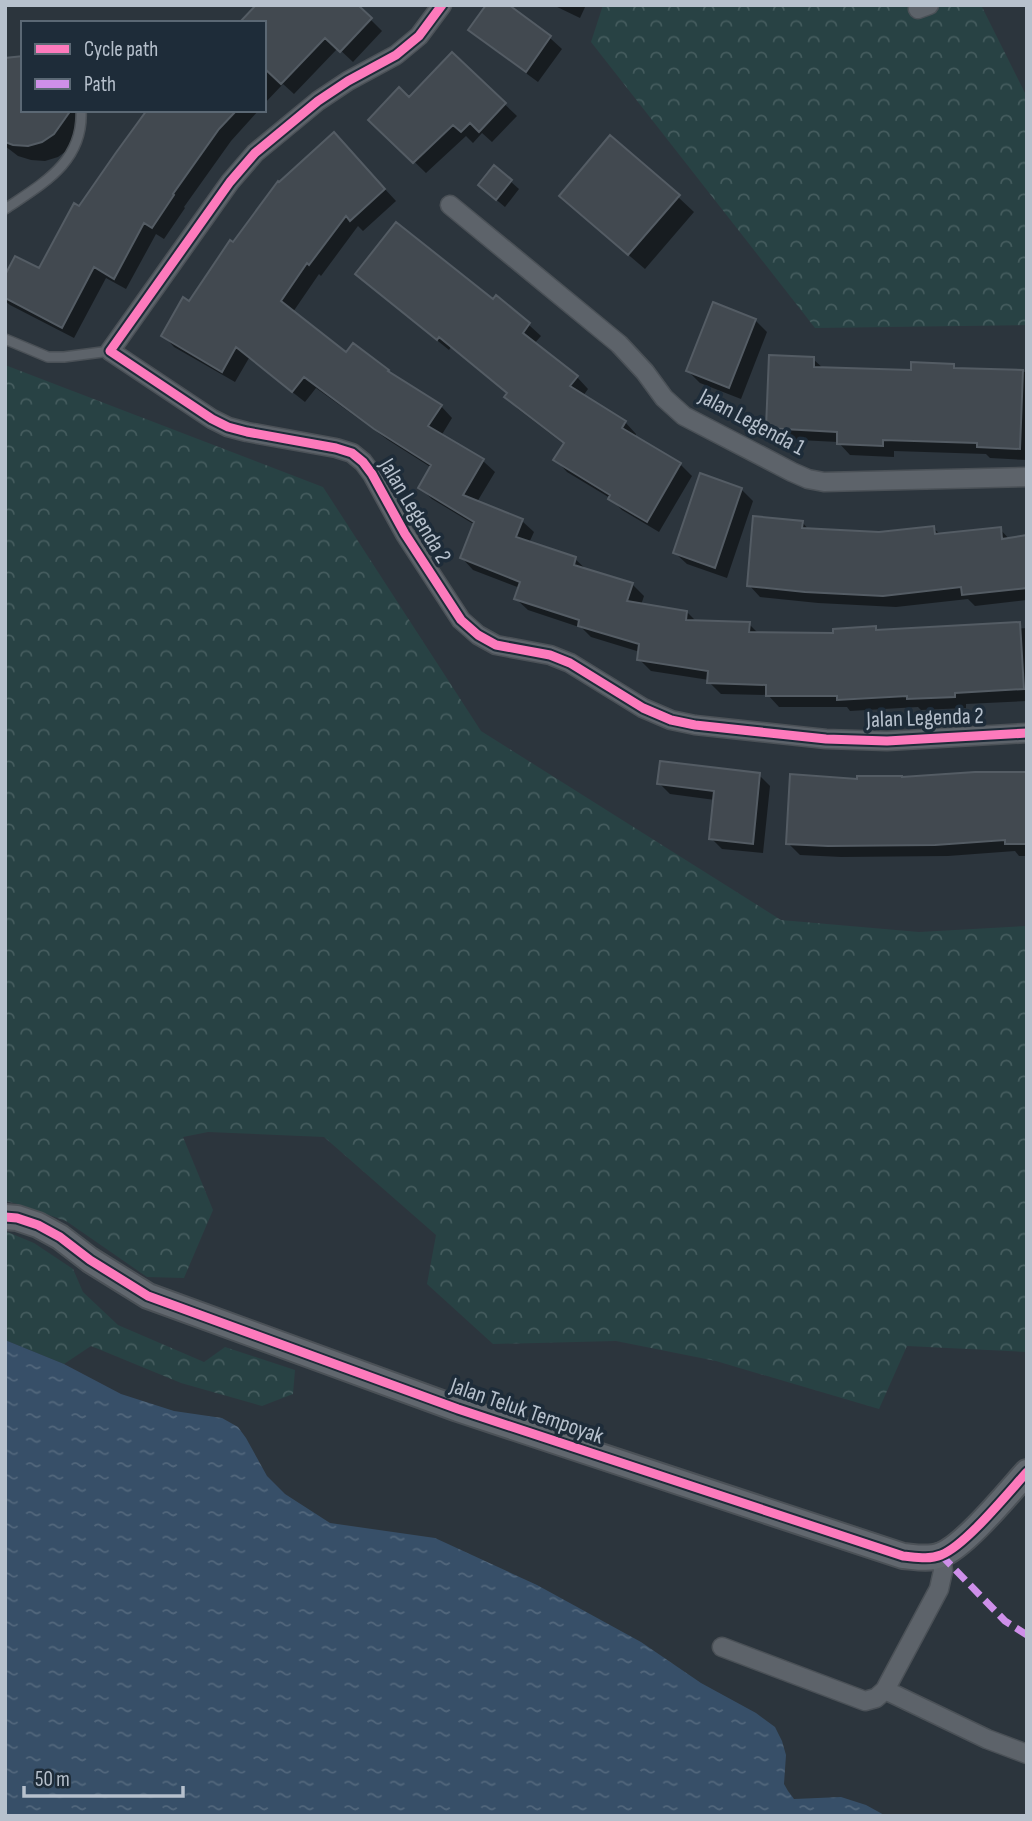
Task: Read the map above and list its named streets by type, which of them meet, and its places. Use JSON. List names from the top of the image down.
{
  "streets": {
    "street": ["Jalan Legenda 1", "Jalan Legenda 2", "Jalan Teluk Tempoyak"]
  },
  "legend": ["Cycle path", "Path"],
  "scale_bar": "50 m"
}
